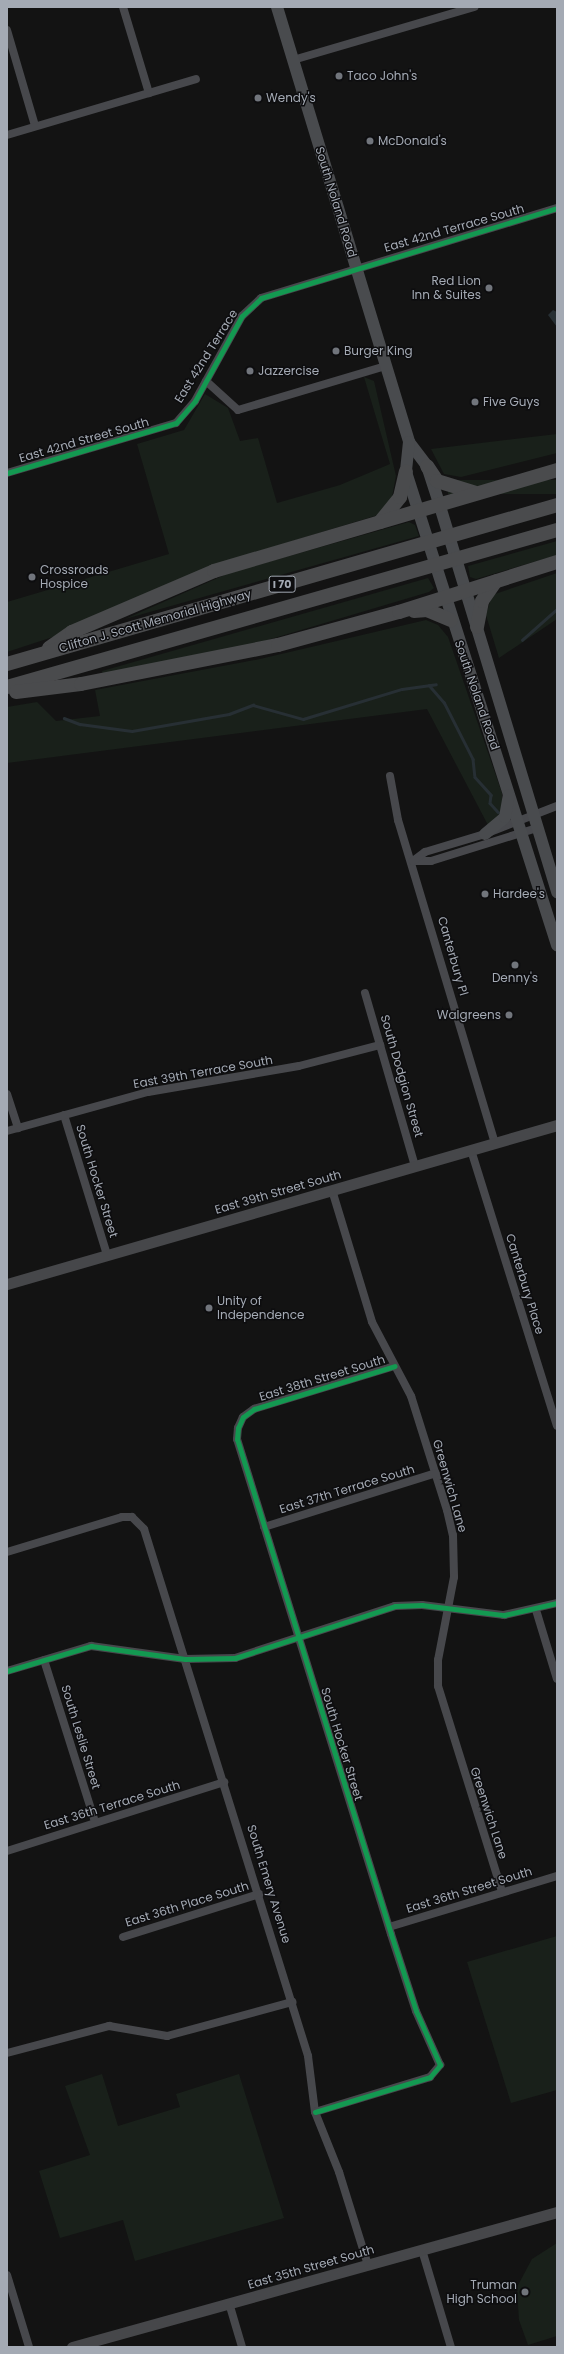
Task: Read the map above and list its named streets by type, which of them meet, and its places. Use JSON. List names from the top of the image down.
{
  "streets": {
    "highway": ["I 70", "Clifton J. Scott Memorial Highway"],
    "main road": ["South Noland Road", "East 39th Street South", "East 35th Street South"],
    "street": [
      "East 42nd Terrace South",
      "East 42nd Terrace",
      "East 42nd Street South",
      "Canterbury Pl",
      "East 39th Terrace South",
      "South Dodgion Street",
      "South Hocker Street",
      "Canterbury Place",
      "East 38th Street South",
      "Greenwich Lane",
      "East 37th Terrace South",
      "South Leslie Street",
      "East 36th Terrace South",
      "South Emery Avenue",
      "East 36th Street South",
      "East 36th Place South"
    ]
  },
  "crossings": [
    ["South Noland Road", "East 42nd Terrace South"],
    ["South Noland Road", "East 42nd Terrace"],
    ["East 42nd Terrace South", "East 42nd Terrace"],
    ["East 42nd Terrace", "East 42nd Street South"],
    ["Canterbury Pl", "East 39th Street South"],
    ["East 39th Terrace South", "South Dodgion Street"],
    ["East 39th Terrace South", "South Hocker Street"],
    ["South Dodgion Street", "East 39th Street South"],
    ["South Hocker Street", "East 39th Street South"],
    ["South Hocker Street", "East 38th Street South"],
    ["South Hocker Street", "East 37th Terrace South"],
    ["South Hocker Street", "South Emery Avenue"],
    ["South Hocker Street", "East 36th Street South"],
    ["East 39th Street South", "Canterbury Place"],
    ["East 39th Street South", "Greenwich Lane"],
    ["East 38th Street South", "Greenwich Lane"],
    ["Greenwich Lane", "East 37th Terrace South"],
    ["Greenwich Lane", "East 36th Street South"],
    ["South Leslie Street", "East 36th Terrace South"],
    ["East 36th Terrace South", "South Emery Avenue"],
    ["South Emery Avenue", "East 36th Place South"],
    ["South Emery Avenue", "East 35th Street South"]
  ],
  "places": [
    "Taco John's",
    "Wendy's",
    "McDonald's",
    "Red Lion Inn & Suites",
    "Burger King",
    "Jazzercise",
    "Five Guys",
    "Crossroads Hospice",
    "Hardee's",
    "Denny's",
    "Walgreens",
    "Unity of Independence",
    "Truman High School"
  ]
}
